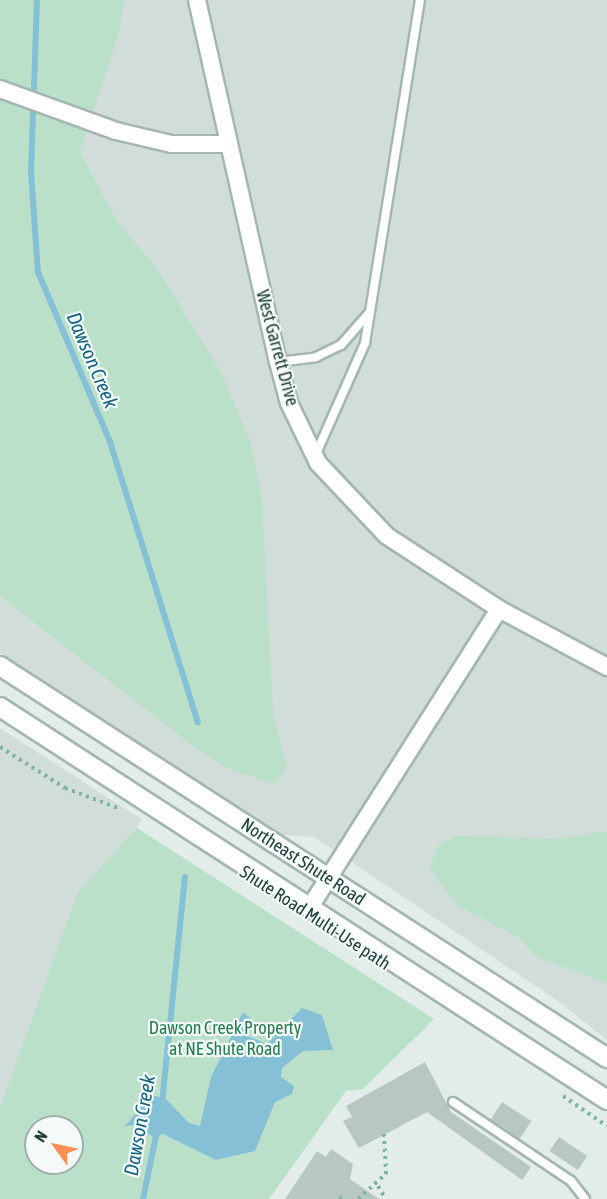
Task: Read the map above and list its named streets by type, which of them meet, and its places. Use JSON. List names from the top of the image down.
{
  "streets": {
    "main road": ["Northeast Shute Road"],
    "street": ["West Garrett Drive"]
  },
  "water": ["Dawson Creek"],
  "parks": ["Dawson Creek Property at NE Shute Road"],
  "north": "top left"
}
